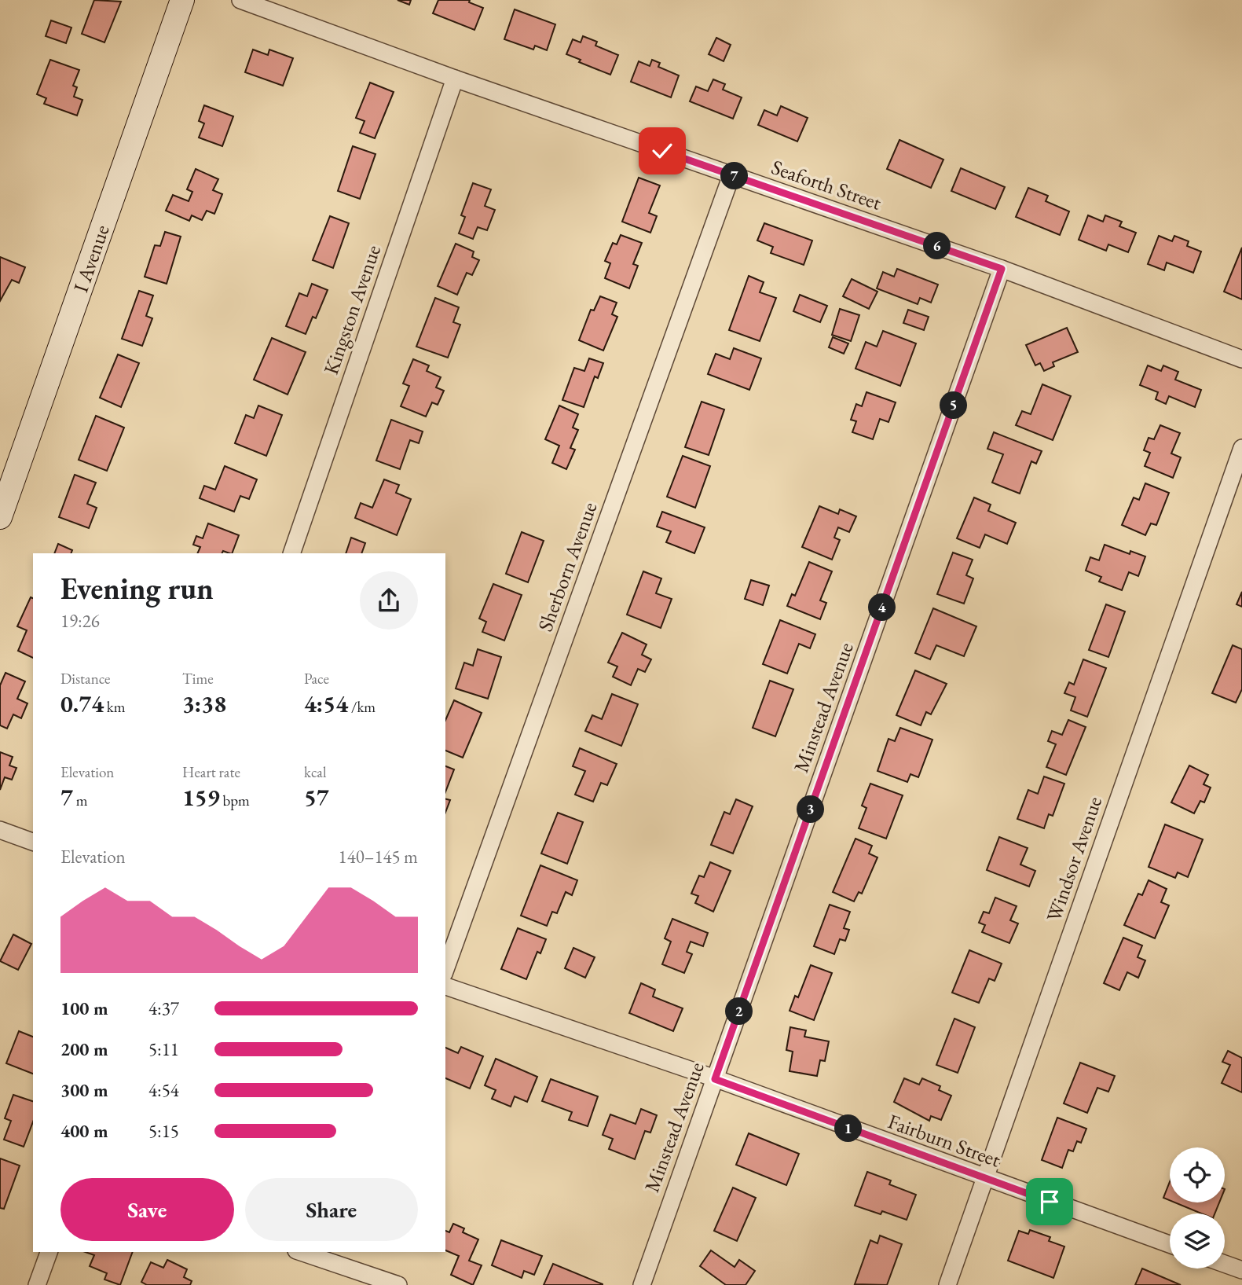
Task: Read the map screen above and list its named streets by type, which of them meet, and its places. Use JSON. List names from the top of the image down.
{
  "streets": {
    "main road": ["I Avenue"],
    "street": [
      "Seaforth Street",
      "Kingston Avenue",
      "Sherborn Avenue",
      "Minstead Avenue",
      "Windsor Avenue",
      "Fairburn Street"
    ]
  },
  "crossings": [
    ["Seaforth Street", "Kingston Avenue"],
    ["Seaforth Street", "Sherborn Avenue"],
    ["Seaforth Street", "Minstead Avenue"],
    ["Minstead Avenue", "Fairburn Street"],
    ["Windsor Avenue", "Fairburn Street"]
  ],
  "page": {
    "pins": [
      "7",
      "6",
      "5",
      "4",
      "3",
      "2",
      "1"
    ],
    "heading": ["Evening run", "19:26"],
    "stats": [
      ["Distance", "0.74 km"],
      ["Time", "3:38"],
      ["Pace", "4:54 /km"],
      ["Elevation", "7 m"],
      ["Heart rate", "159 bpm"],
      ["kcal", "57"]
    ],
    "chart": ["Elevation", "140–145 m"],
    "list": [
      {
        "name": "100 m",
        "note": "4:37"
      },
      {
        "name": "200 m",
        "note": "5:11"
      },
      {
        "name": "300 m",
        "note": "4:54"
      },
      {
        "name": "400 m",
        "note": "5:15"
      }
    ],
    "buttons": ["Save", "Share"]
  }
}
